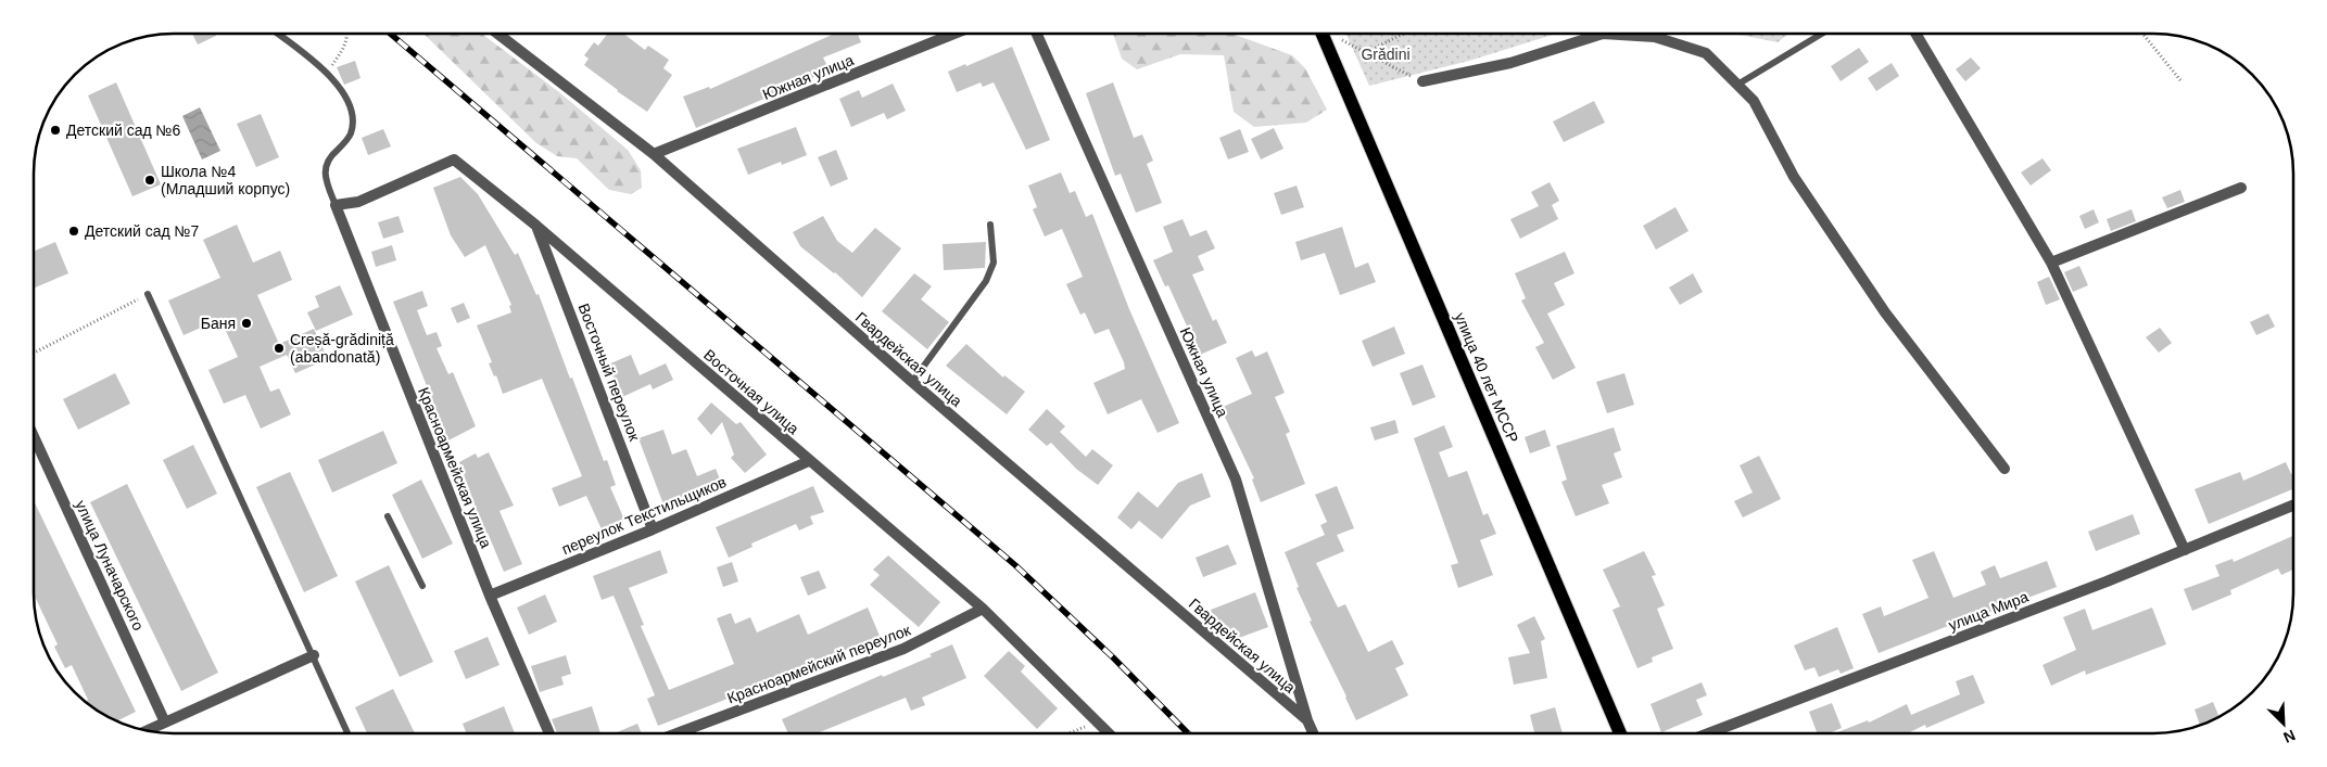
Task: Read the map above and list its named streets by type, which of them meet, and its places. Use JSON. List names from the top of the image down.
{
  "streets": {
    "main road": ["улица 40 лет МССР"],
    "street": [
      "Южная улица",
      "Гвардейская улица",
      "Восточный переулок",
      "Восточная улица",
      "Красноармейская улица",
      "переулок Текстильщиков",
      "улица Луначарского",
      "улица Мира",
      "Красноармейский переулок"
    ]
  },
  "crossings": [
    ["Южная улица", "Гвардейская улица"],
    ["Восточный переулок", "Восточная улица"],
    ["Восточный переулок", "переулок Текстильщиков"],
    ["Восточная улица", "Красноармейская улица"],
    ["Восточная улица", "переулок Текстильщиков"],
    ["Восточная улица", "Красноармейский переулок"],
    ["Красноармейская улица", "переулок Текстильщиков"]
  ],
  "parks": ["Grădini"],
  "places": [
    "Детский сад №6",
    "Школа №4 (Младший корпус)",
    "Детский сад №7",
    "Баня",
    "Creșă-grădiniță (abandonată)"
  ],
  "north": "bottom right"
}
